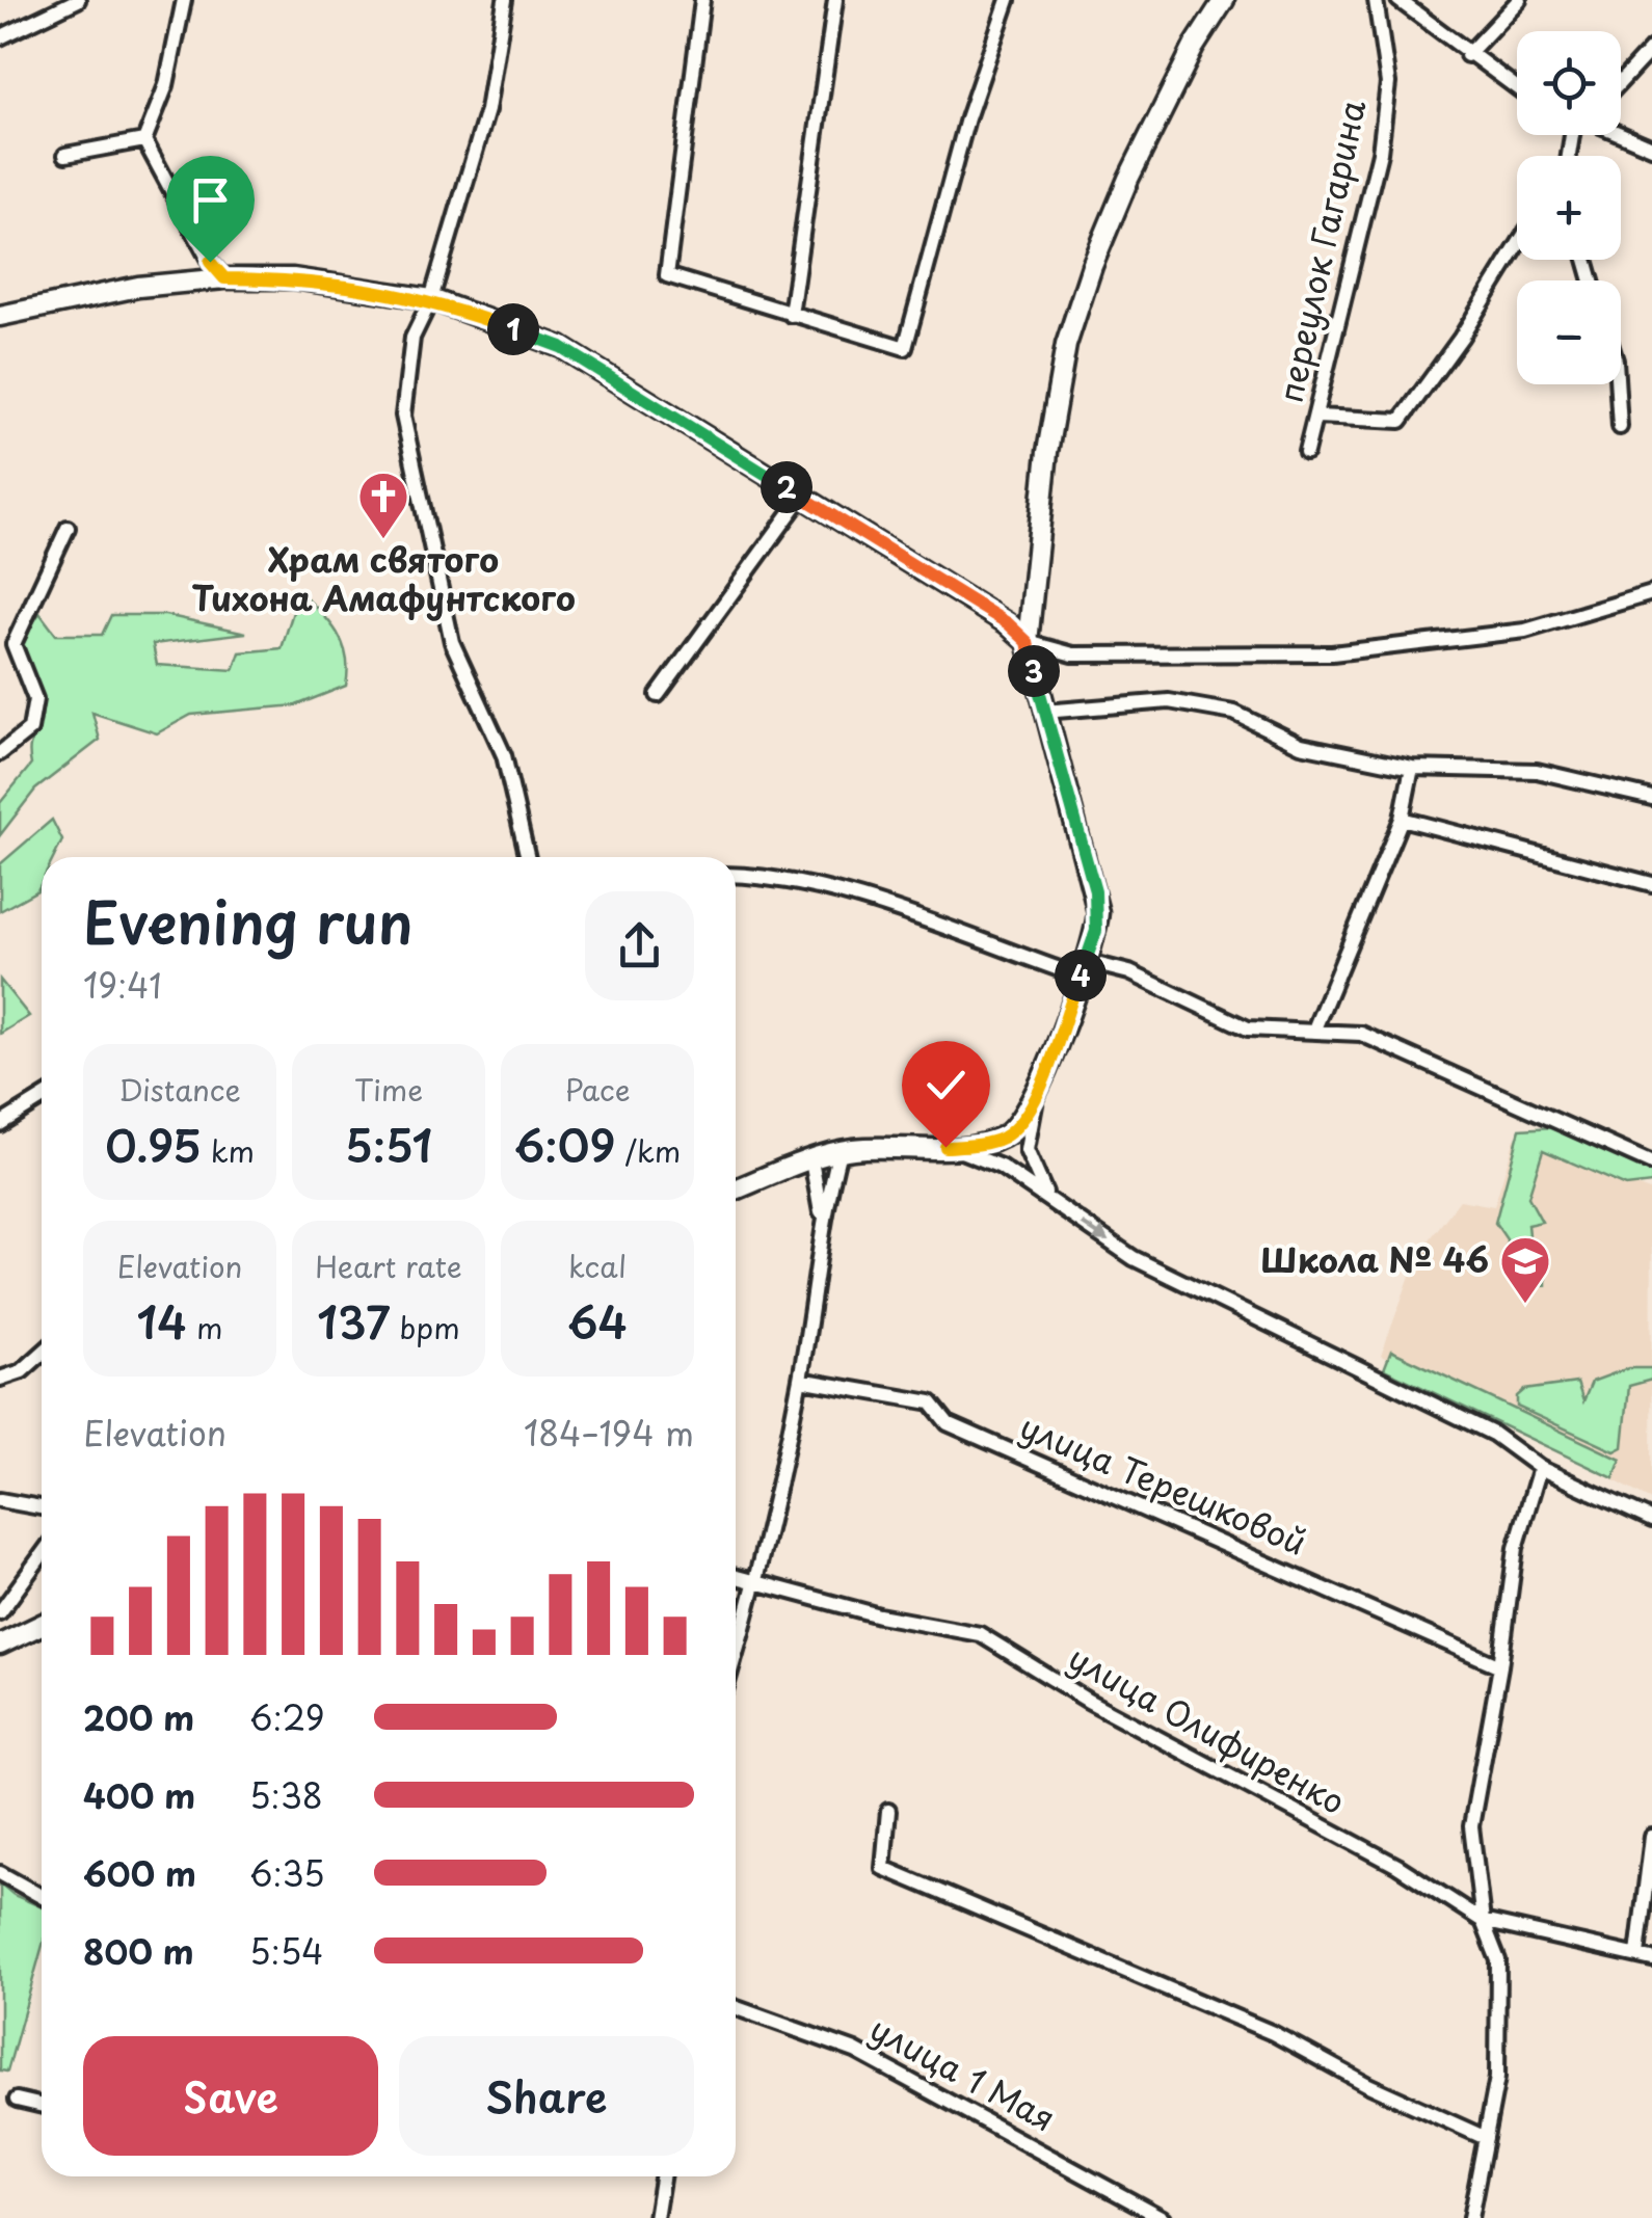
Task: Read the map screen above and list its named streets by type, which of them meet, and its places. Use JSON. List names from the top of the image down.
{
  "streets": {
    "street": [
      "переулок Гагарина",
      "улица Терешковой",
      "улица Олифиренко",
      "улица 1 Мая"
    ]
  },
  "places": {
    "church": ["Храм святого Тихона Амафунтского"],
    "school or university": ["Школа № 46"]
  },
  "page": {
    "map_buttons": ["+", "−"],
    "pins": [
      "1",
      "2",
      "3",
      "4"
    ],
    "heading": ["Evening run", "19:41"],
    "stats": [
      ["Distance", "0.95 km"],
      ["Time", "5:51"],
      ["Pace", "6:09 /km"],
      ["Elevation", "14 m"],
      ["Heart rate", "137 bpm"],
      ["kcal", "64"]
    ],
    "chart": ["Elevation", "184–194 m"],
    "list": [
      {
        "name": "200 m",
        "note": "6:29"
      },
      {
        "name": "400 m",
        "note": "5:38"
      },
      {
        "name": "600 m",
        "note": "6:35"
      },
      {
        "name": "800 m",
        "note": "5:54"
      }
    ],
    "buttons": ["Save", "Share"]
  }
}
